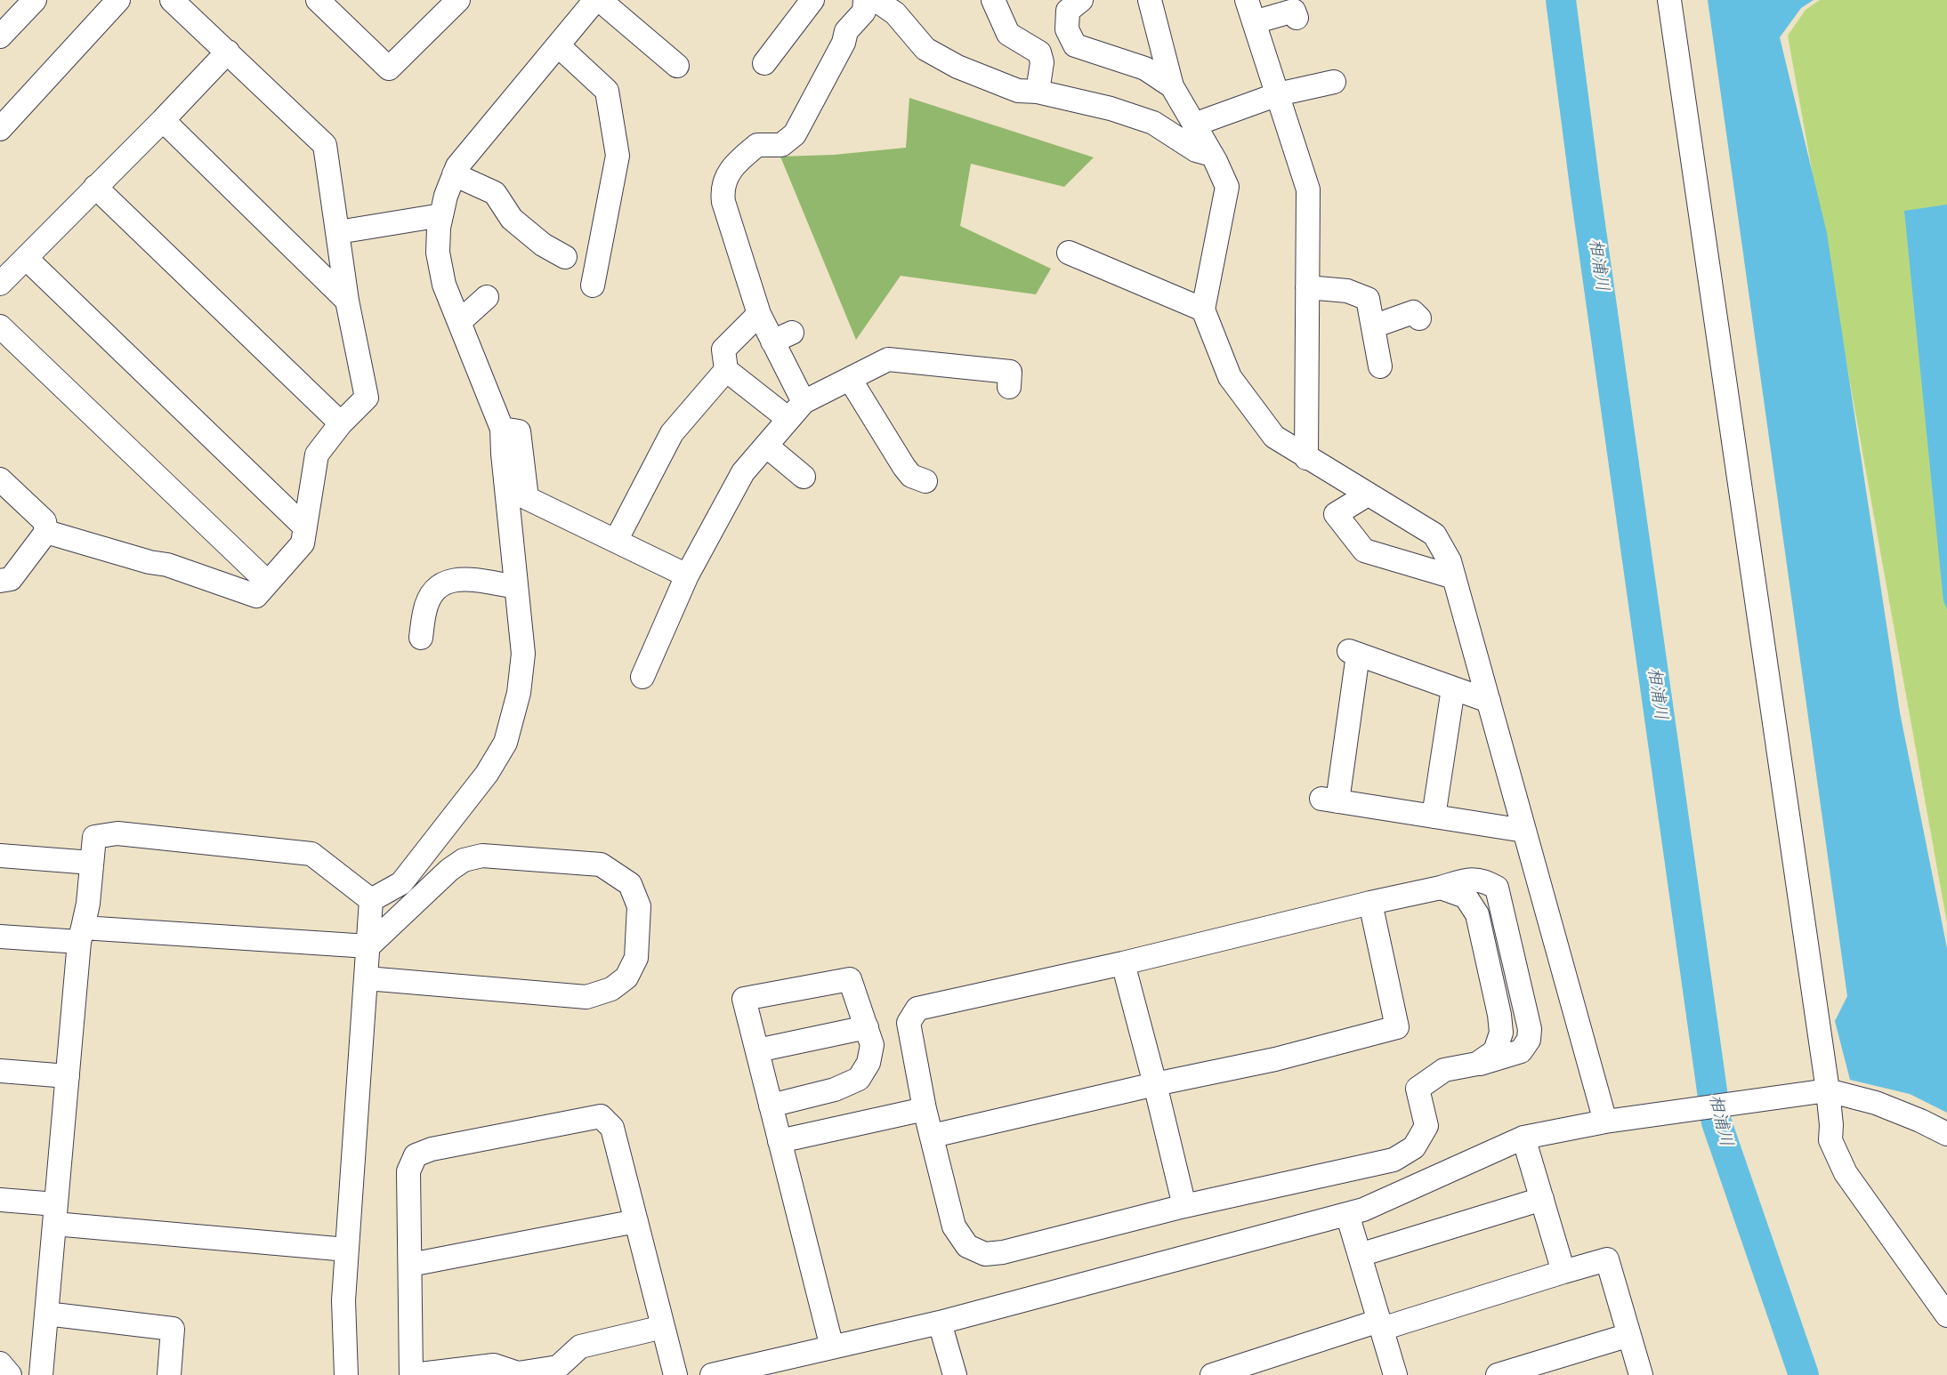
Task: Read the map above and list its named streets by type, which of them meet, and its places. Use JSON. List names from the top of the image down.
{
  "water": ["相浦川"]
}
